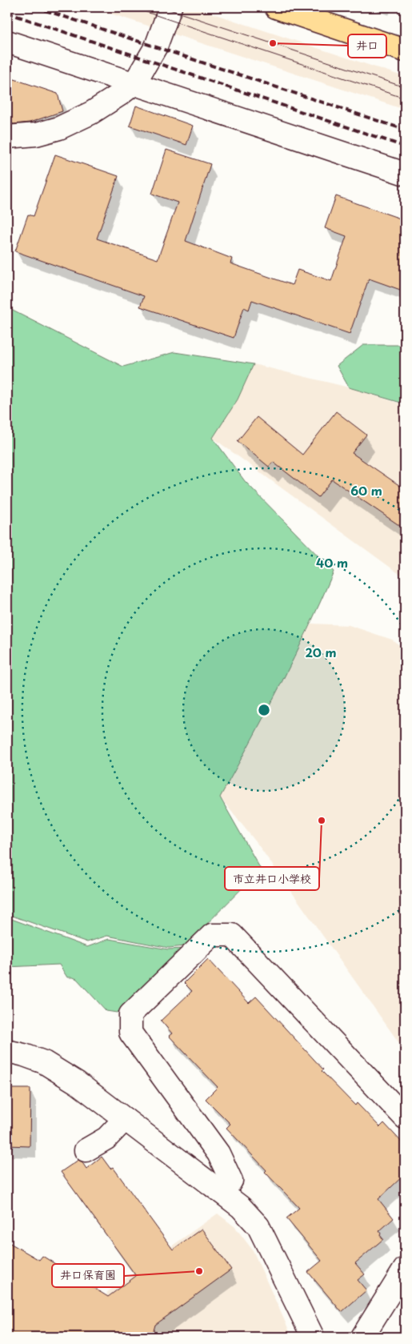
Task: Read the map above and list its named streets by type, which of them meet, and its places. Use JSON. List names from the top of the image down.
{
  "places": ["井口", "市立井口小学校", "井口保育園"],
  "rings": ["60 m", "40 m", "20 m"]
}
